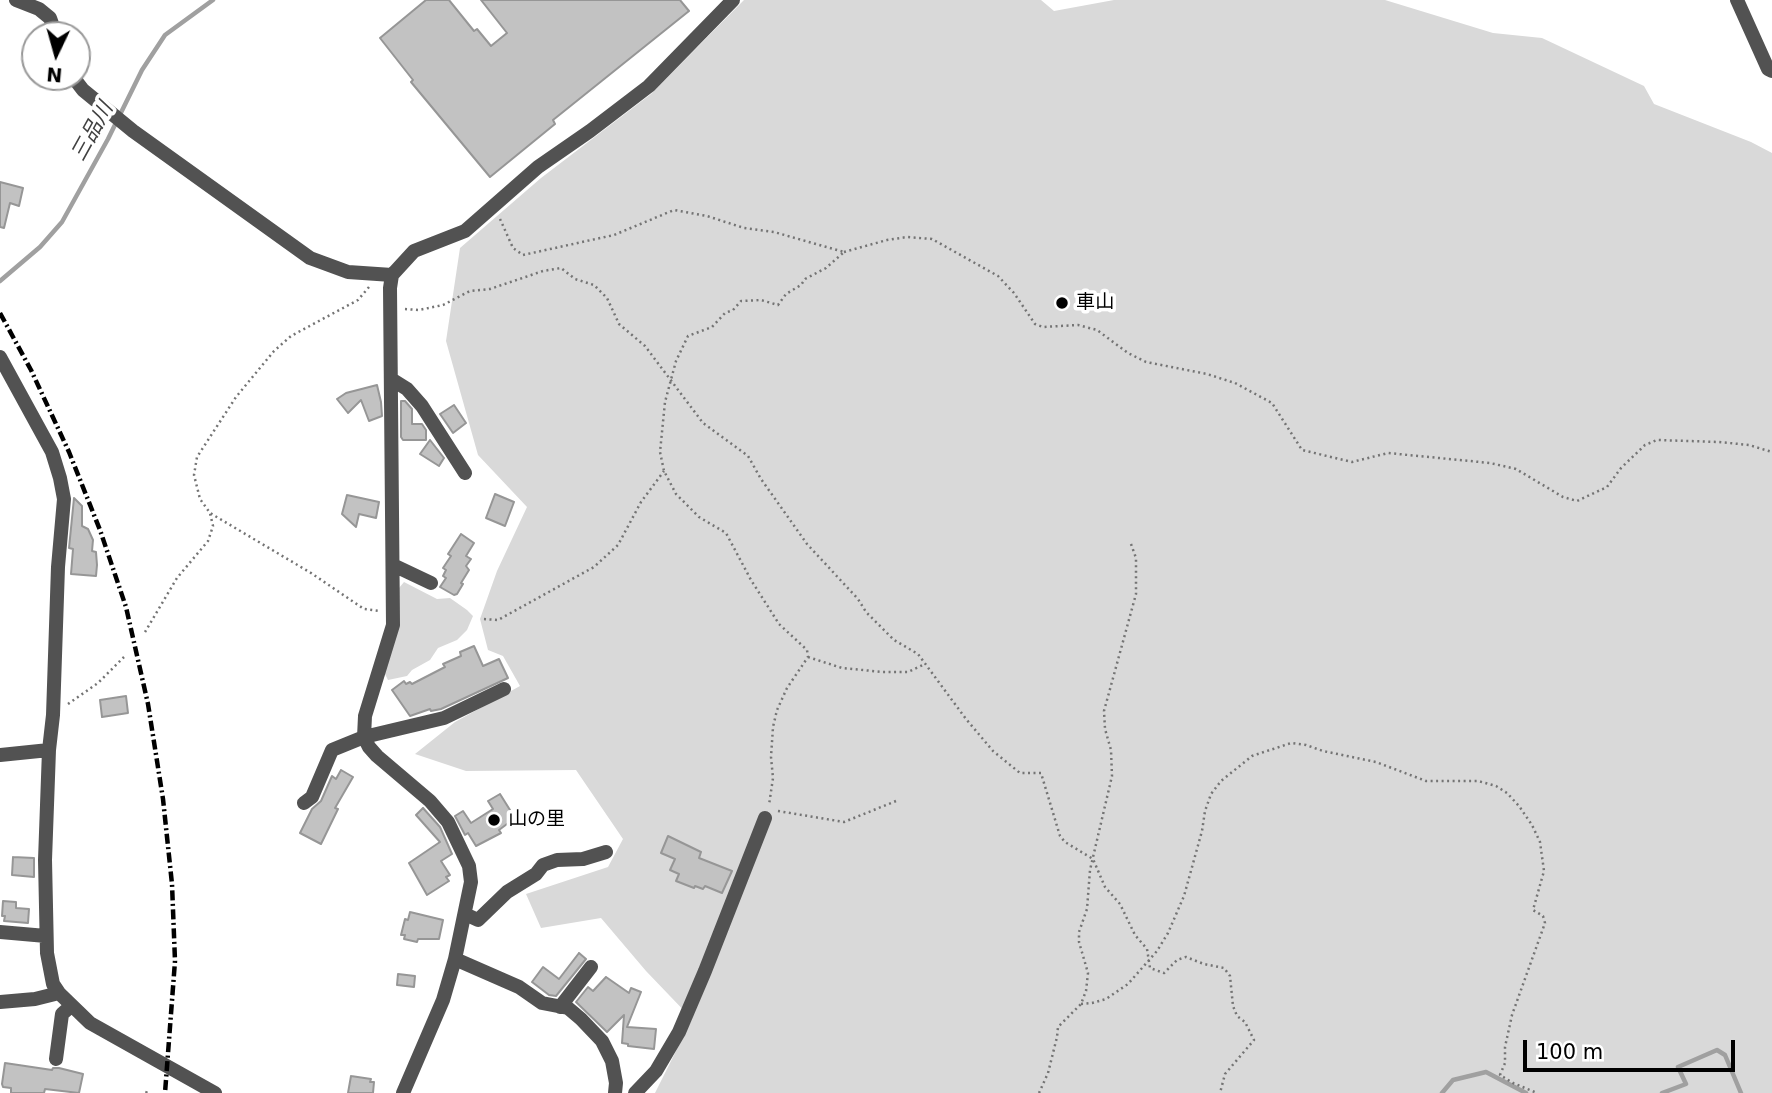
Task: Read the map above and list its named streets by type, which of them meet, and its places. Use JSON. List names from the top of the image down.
{
  "water": ["三品川"],
  "places": ["車山", "山の里"],
  "scale_bar": "100 m",
  "north": "bottom"
}
